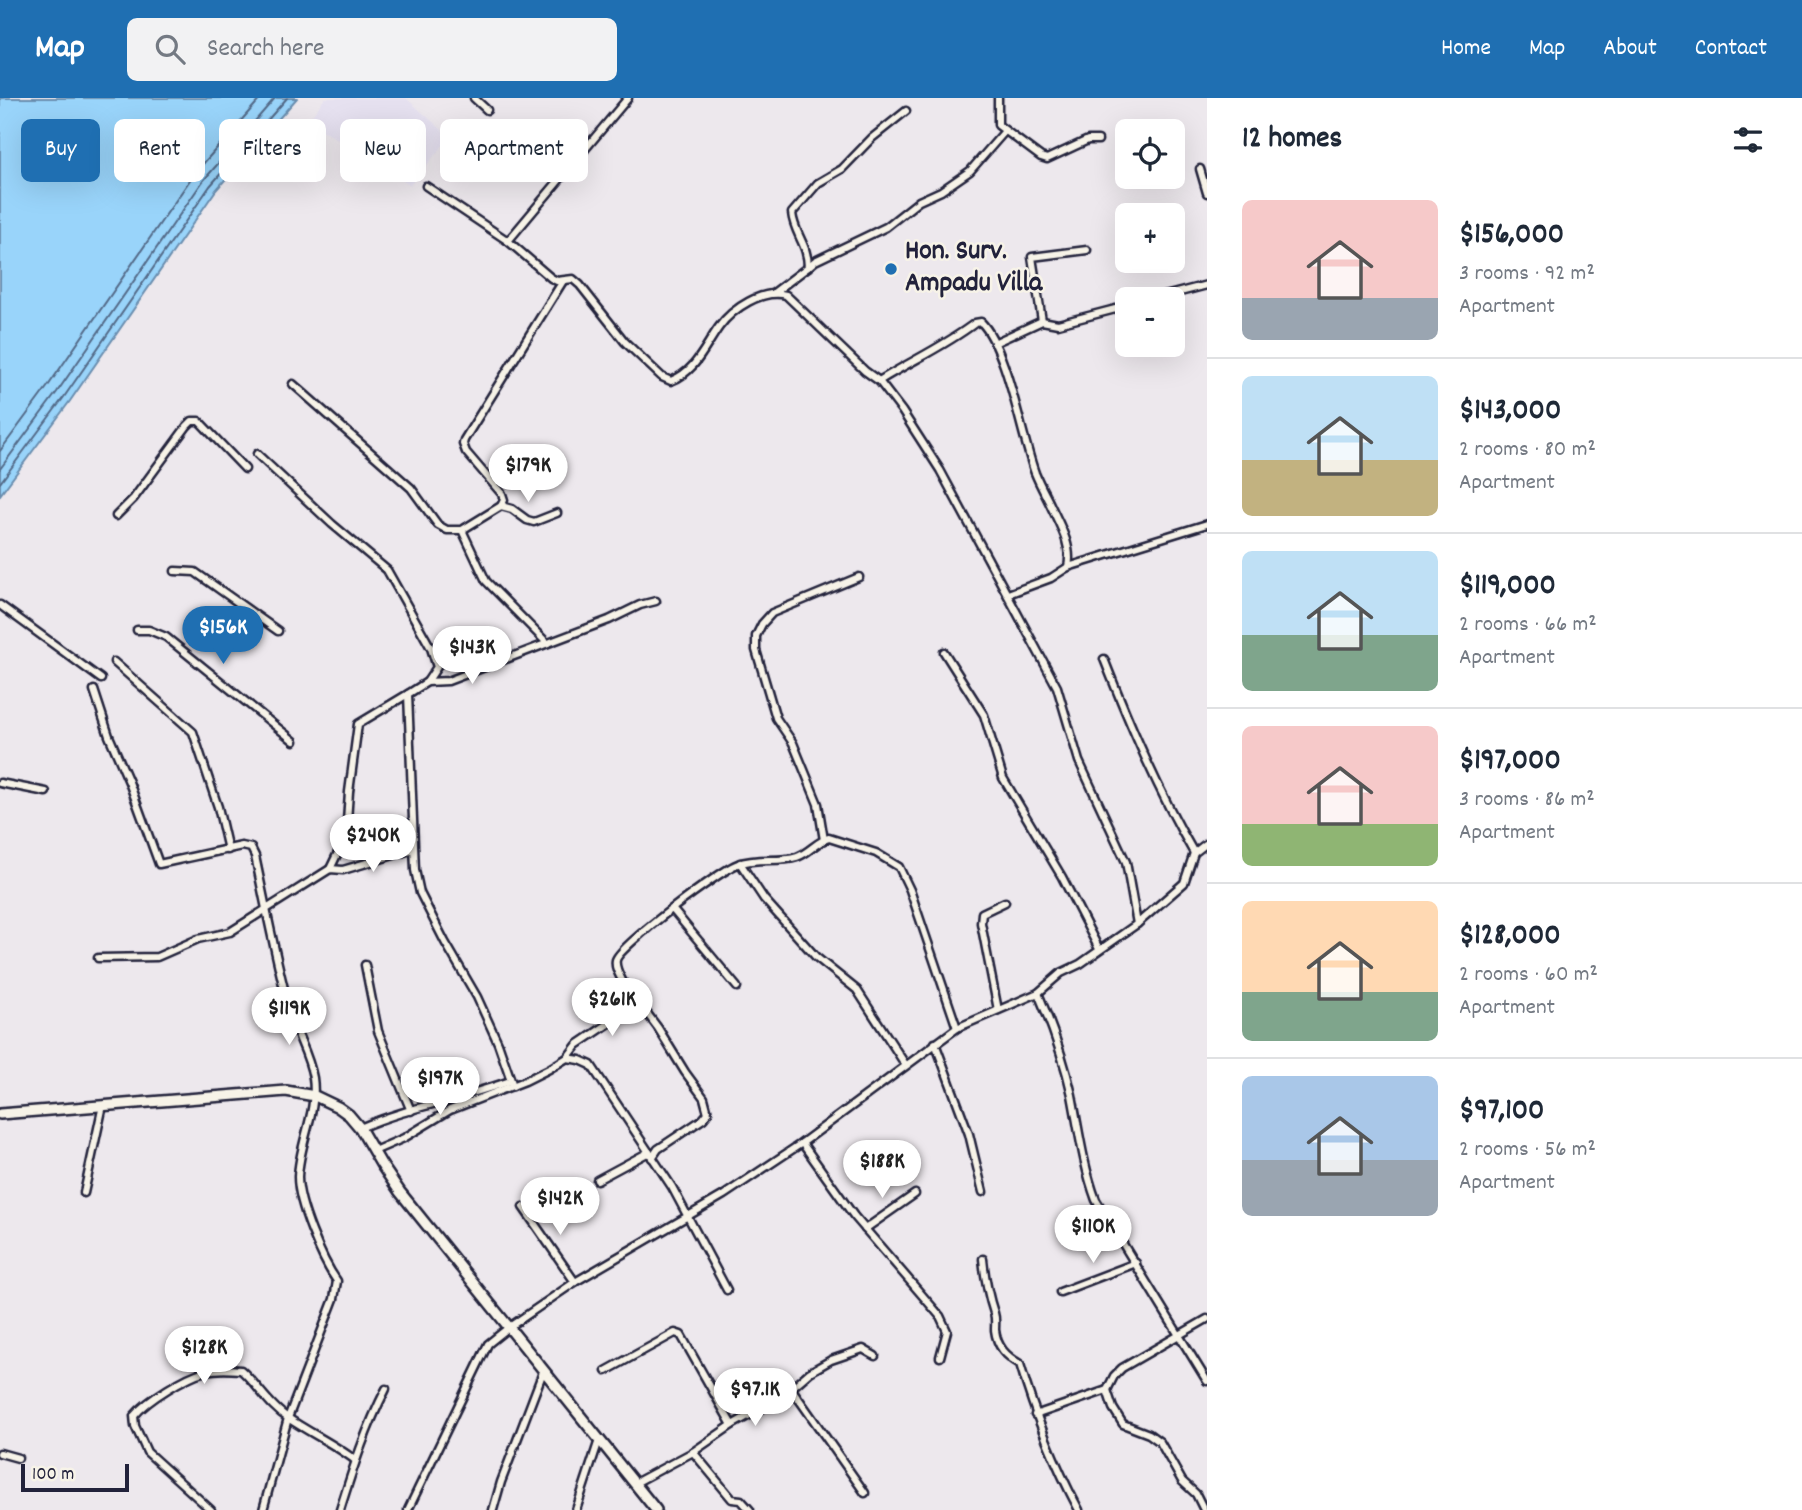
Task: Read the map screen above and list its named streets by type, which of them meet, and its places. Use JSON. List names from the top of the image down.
{
  "places": ["Hon. Surv. Ampadu Villa"],
  "scale_bar": "100 m",
  "page": {
    "header": "Map",
    "search": "Search here",
    "nav": [
      "Home",
      "Map",
      "About",
      "Contact"
    ],
    "heading": "12 homes",
    "map_buttons": ["+", "−"],
    "chip": [
      "Buy",
      "Rent",
      "Filters",
      "New",
      "Apartment"
    ],
    "list": [
      {
        "name": "$156,000",
        "note": "3 rooms · 92 m² · Apartment"
      },
      {
        "name": "$143,000",
        "note": "2 rooms · 80 m² · Apartment"
      },
      {
        "name": "$119,000",
        "note": "2 rooms · 66 m² · Apartment"
      },
      {
        "name": "$197,000",
        "note": "3 rooms · 86 m² · Apartment"
      },
      {
        "name": "$128,000",
        "note": "2 rooms · 60 m² · Apartment"
      },
      {
        "name": "$97,100",
        "note": "2 rooms · 56 m² · Apartment"
      }
    ],
    "price": [
      "$179K",
      "$156K",
      "$143K",
      "$240K",
      "$261K",
      "$119K",
      "$197K",
      "$188K",
      "$142K",
      "$110K",
      "$128K",
      "$97.1K"
    ],
    "scale": "100 m"
  }
}
